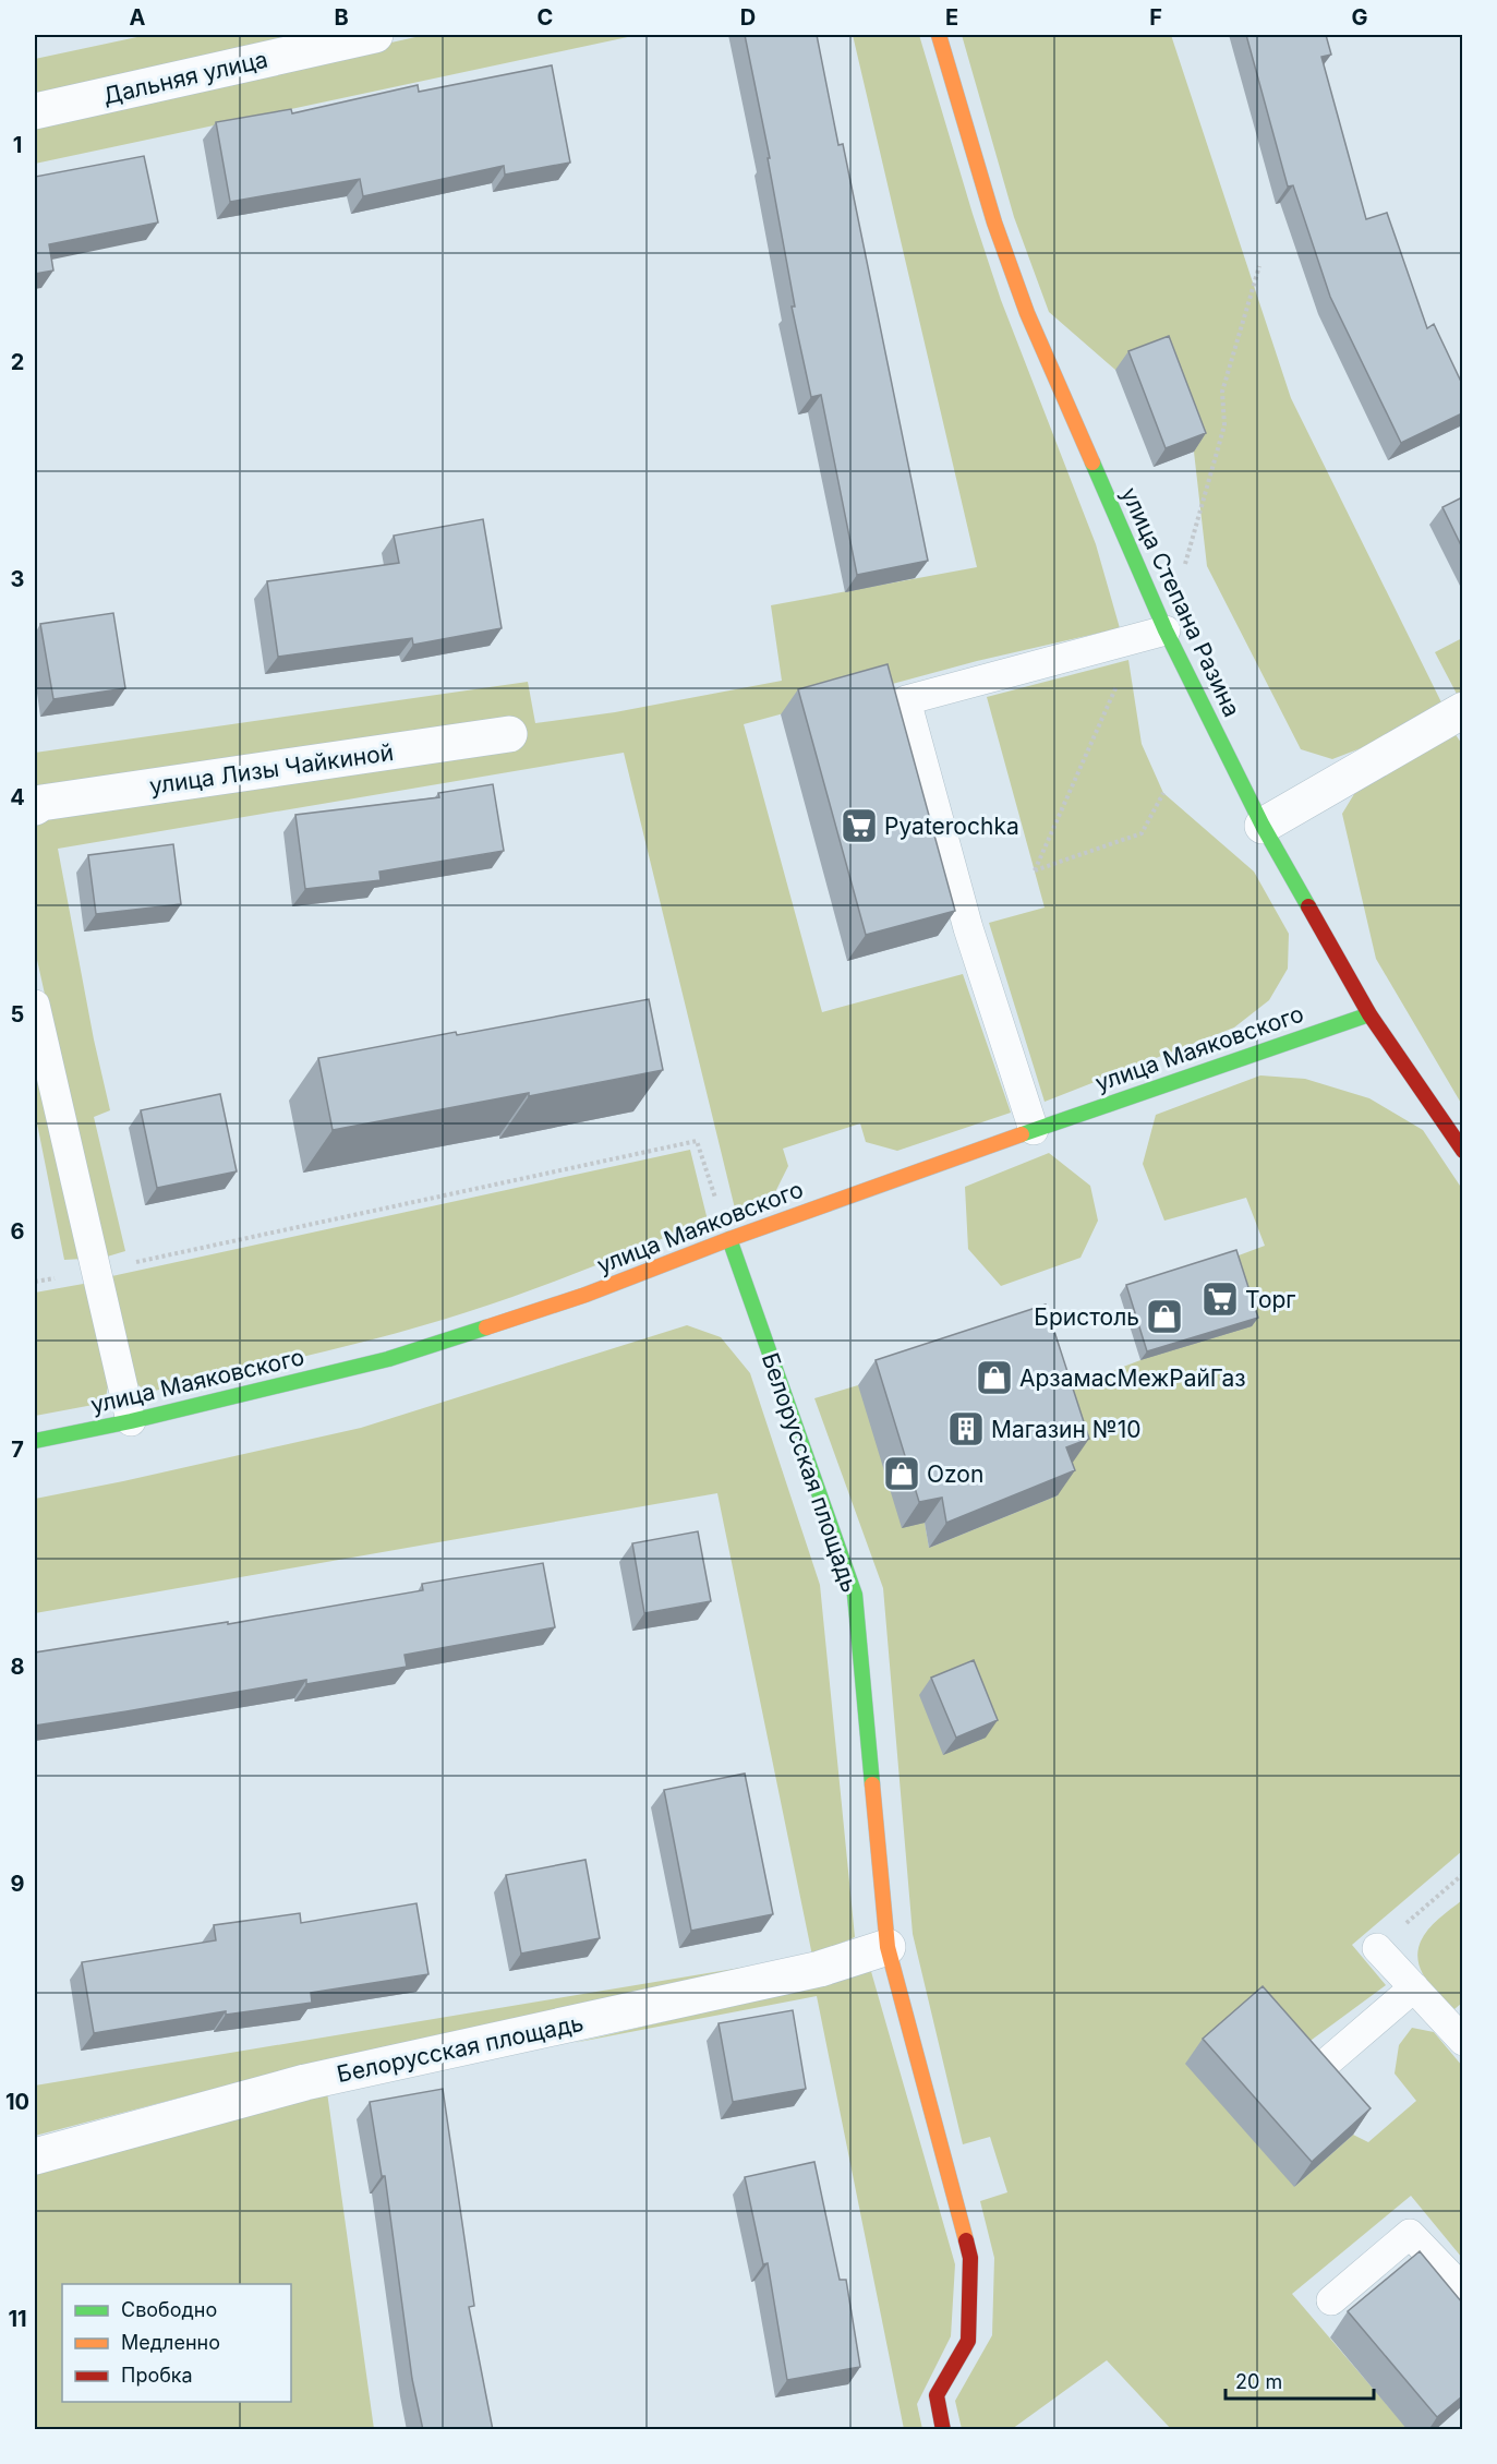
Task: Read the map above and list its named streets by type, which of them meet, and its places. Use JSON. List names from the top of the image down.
{
  "streets": {
    "main road": ["улица Степана Разина", "улица Маяковского", "Белорусская площадь"],
    "street": ["Дальняя улица", "улица Лизы Чайкиной"]
  },
  "crossings": [
    ["улица Степана Разина", "улица Маяковского"],
    ["улица Маяковского", "Белорусская площадь"]
  ],
  "places": {
    "supermarket": ["Pyaterochka", "Торг"],
    "shop": ["Бристоль", "АрзамасМежРайГаз", "Ozon"],
    "building": ["Магазин №10"]
  },
  "legend": ["Свободно", "Медленно", "Пробка"],
  "scale_bar": "20 m",
  "grid": {
    "columns": [
      "A",
      "B",
      "C",
      "D",
      "E",
      "F",
      "G"
    ],
    "rows": [
      "1",
      "2",
      "3",
      "4",
      "5",
      "6",
      "7",
      "8",
      "9",
      "10",
      "11"
    ]
  }
}
